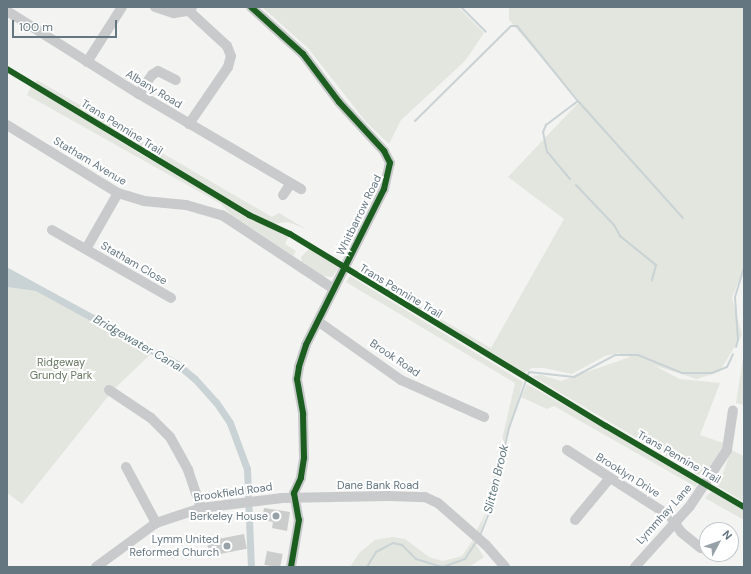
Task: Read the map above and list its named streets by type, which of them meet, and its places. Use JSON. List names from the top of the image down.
{
  "streets": {
    "street": [
      "Albany Road",
      "Statham Avenue",
      "Whitbarrow Road",
      "Statham Close",
      "Brook Road",
      "Brooklyn Drive",
      "Dane Bank Road",
      "Brookfield Road",
      "Lymmhay Lane"
    ],
    "cycle path": ["Trans Pennine Trail"]
  },
  "crossings": [
    ["Statham Avenue", "Whitbarrow Road"],
    ["Statham Avenue", "Statham Close"],
    ["Whitbarrow Road", "Brook Road"],
    ["Whitbarrow Road", "Dane Bank Road"],
    ["Whitbarrow Road", "Brookfield Road"],
    ["Brooklyn Drive", "Lymmhay Lane"],
    ["Dane Bank Road", "Brookfield Road"]
  ],
  "water": ["Bridgewater Canal", "Slitten Brook"],
  "parks": ["Ridgeway Grundy Park"],
  "places": ["Berkeley House", "Lymm United Reformed Church"],
  "scale_bar": "100 m",
  "north": "top right"
}
